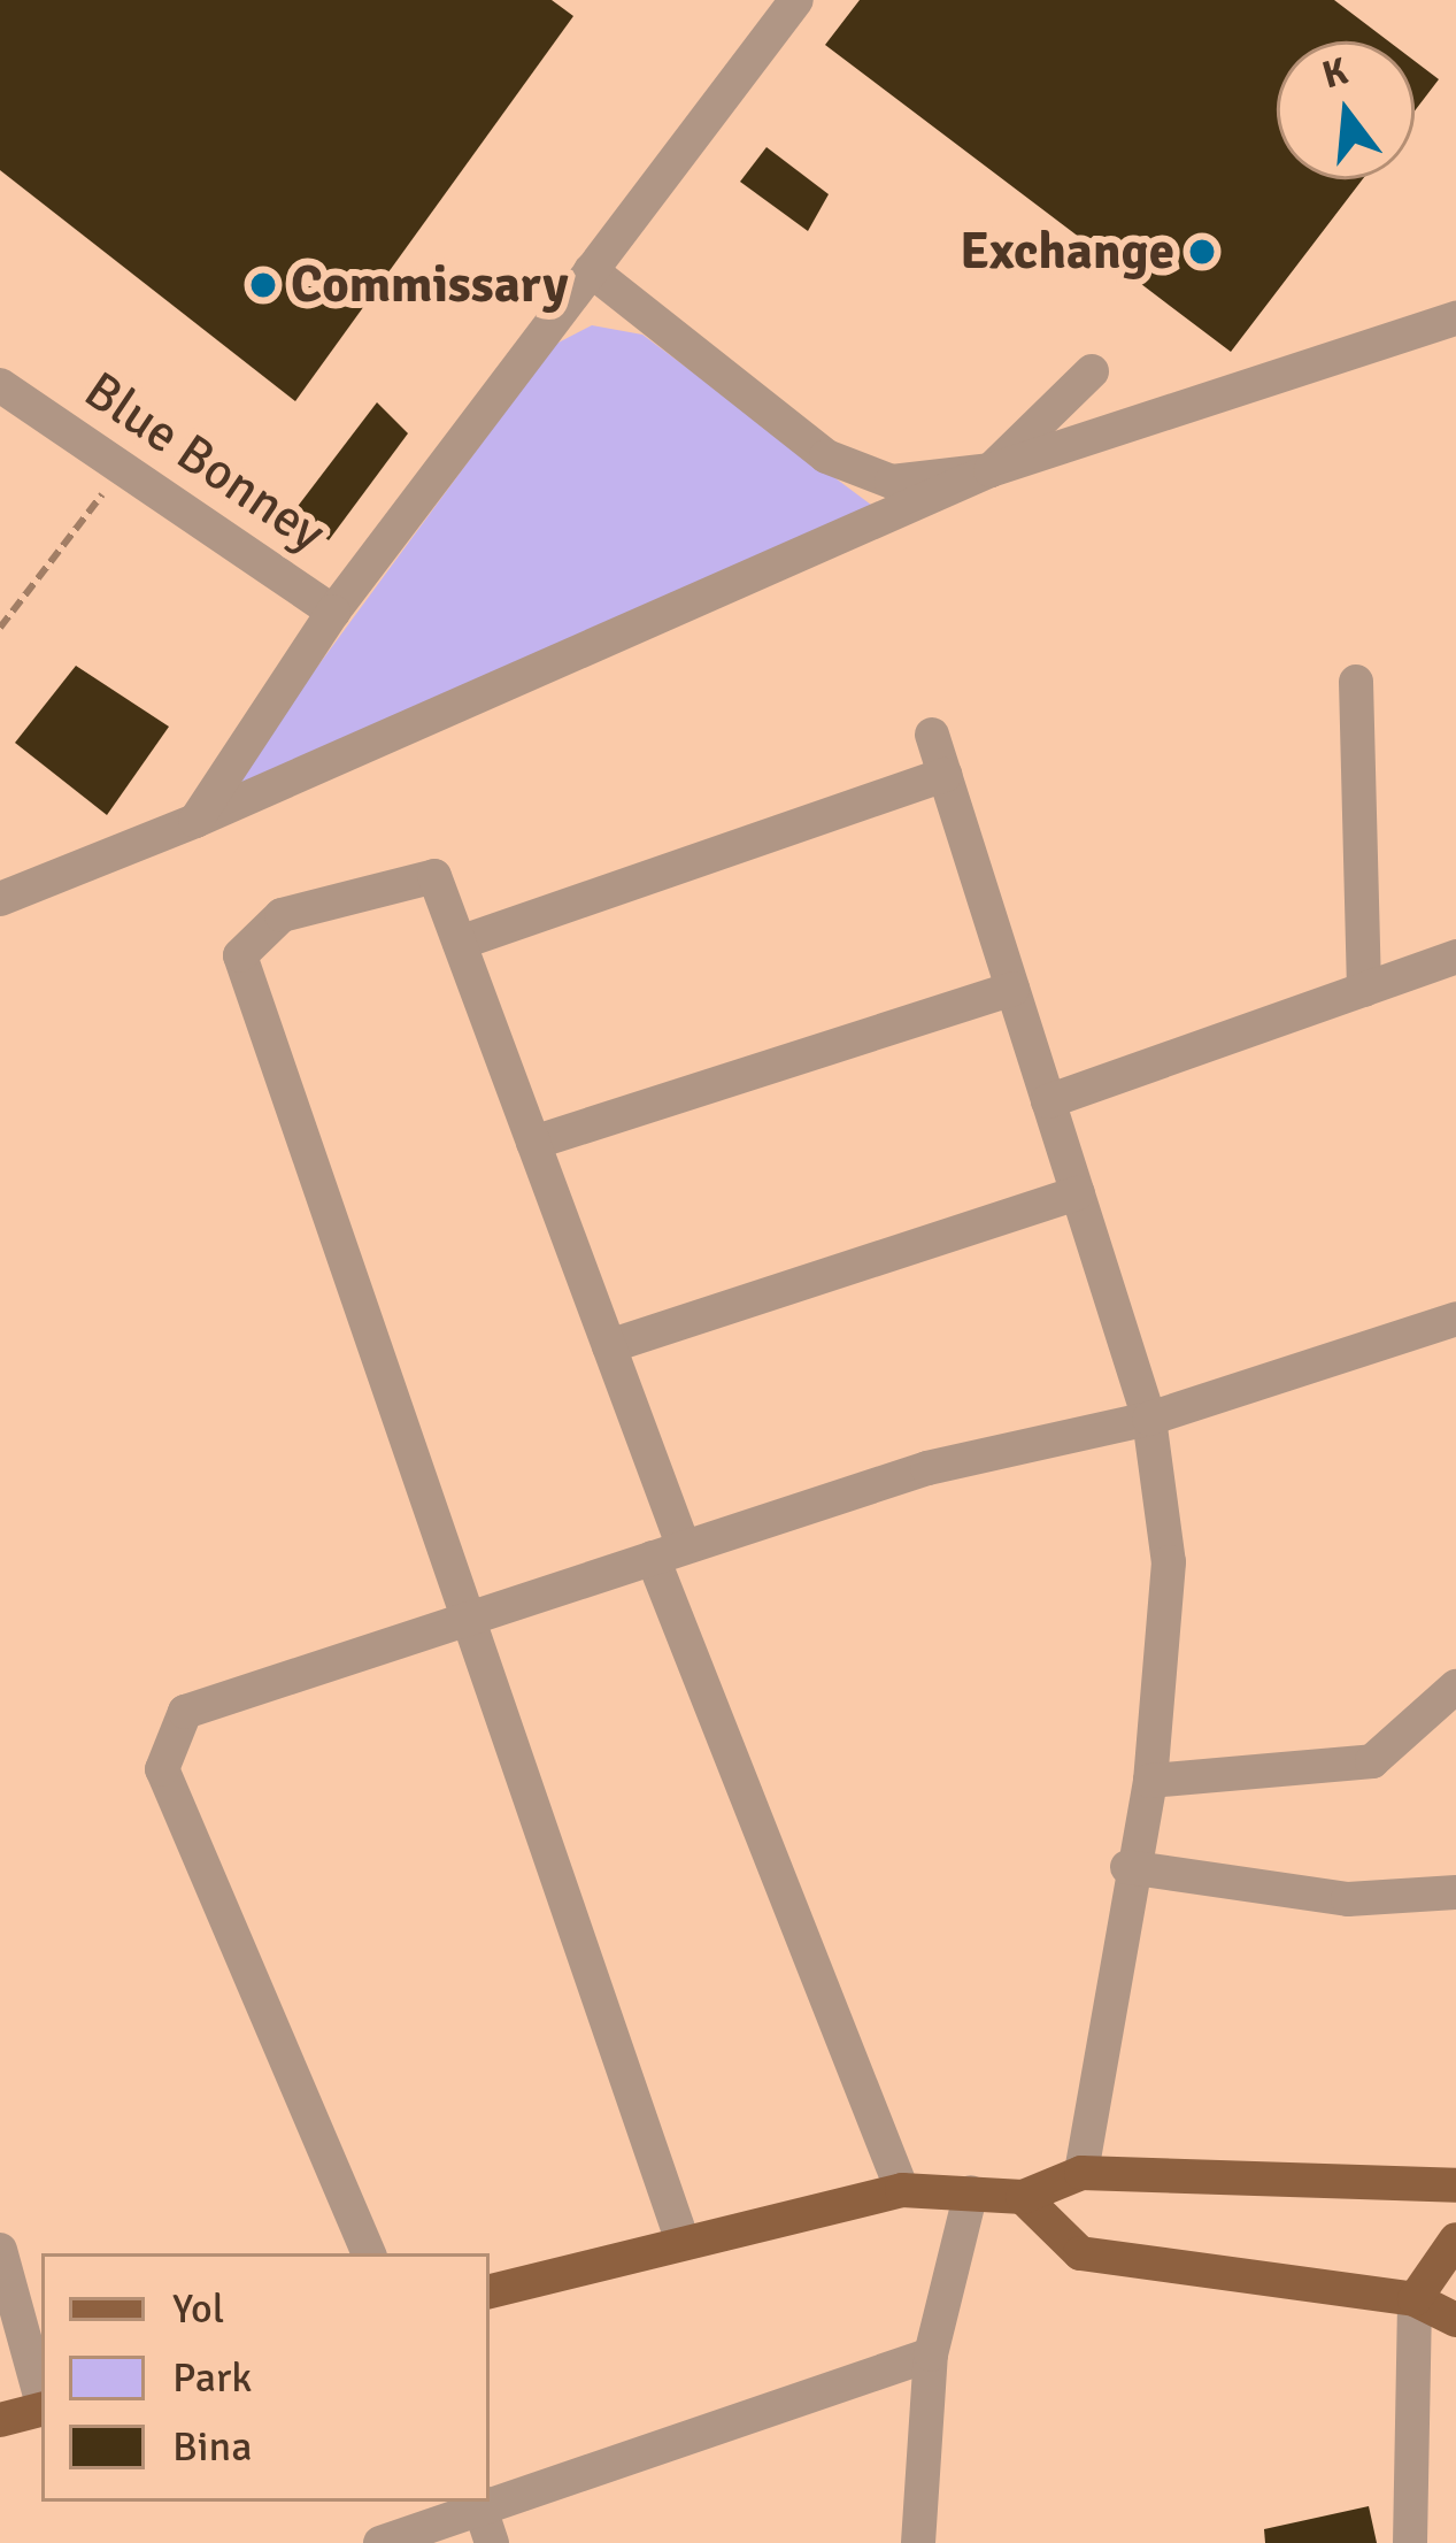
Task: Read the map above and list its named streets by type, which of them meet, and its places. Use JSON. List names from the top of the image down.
{
  "streets": {
    "street": ["Blue Bonney"]
  },
  "places": ["Exchange", "Commissary"],
  "legend": ["Yol", "Park", "Bina"],
  "north": "top"
}
